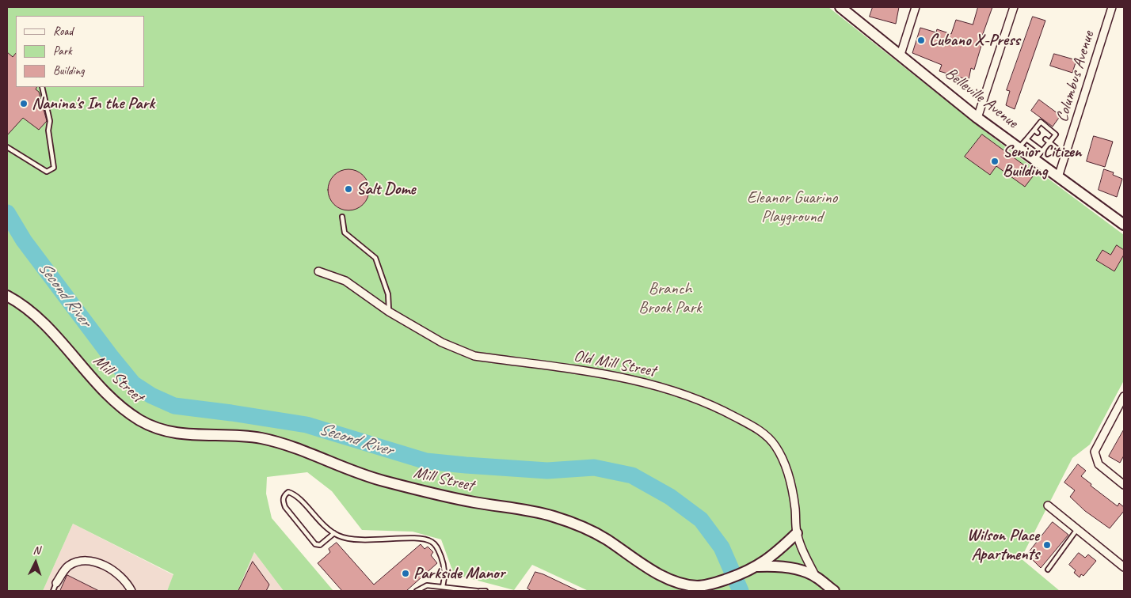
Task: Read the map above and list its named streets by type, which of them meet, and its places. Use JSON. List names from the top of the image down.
{
  "streets": {
    "street": [
      "Columbus Avenue",
      "Belleville Avenue",
      "Old Mill Street",
      "Mill Street"
    ]
  },
  "crossings": [
    ["Columbus Avenue", "Belleville Avenue"],
    ["Old Mill Street", "Mill Street"]
  ],
  "water": ["Second River"],
  "parks": ["Eleanor Guarino Playground", "Branch Brook Park"],
  "places": [
    "Cubano X-Press",
    "Nanina's In the Park",
    "Senior Citizen Building",
    "Salt Dome",
    "Wilson Place Apartments",
    "Parkside Manor"
  ],
  "legend": ["Road", "Park", "Building"],
  "north": "top"
}
